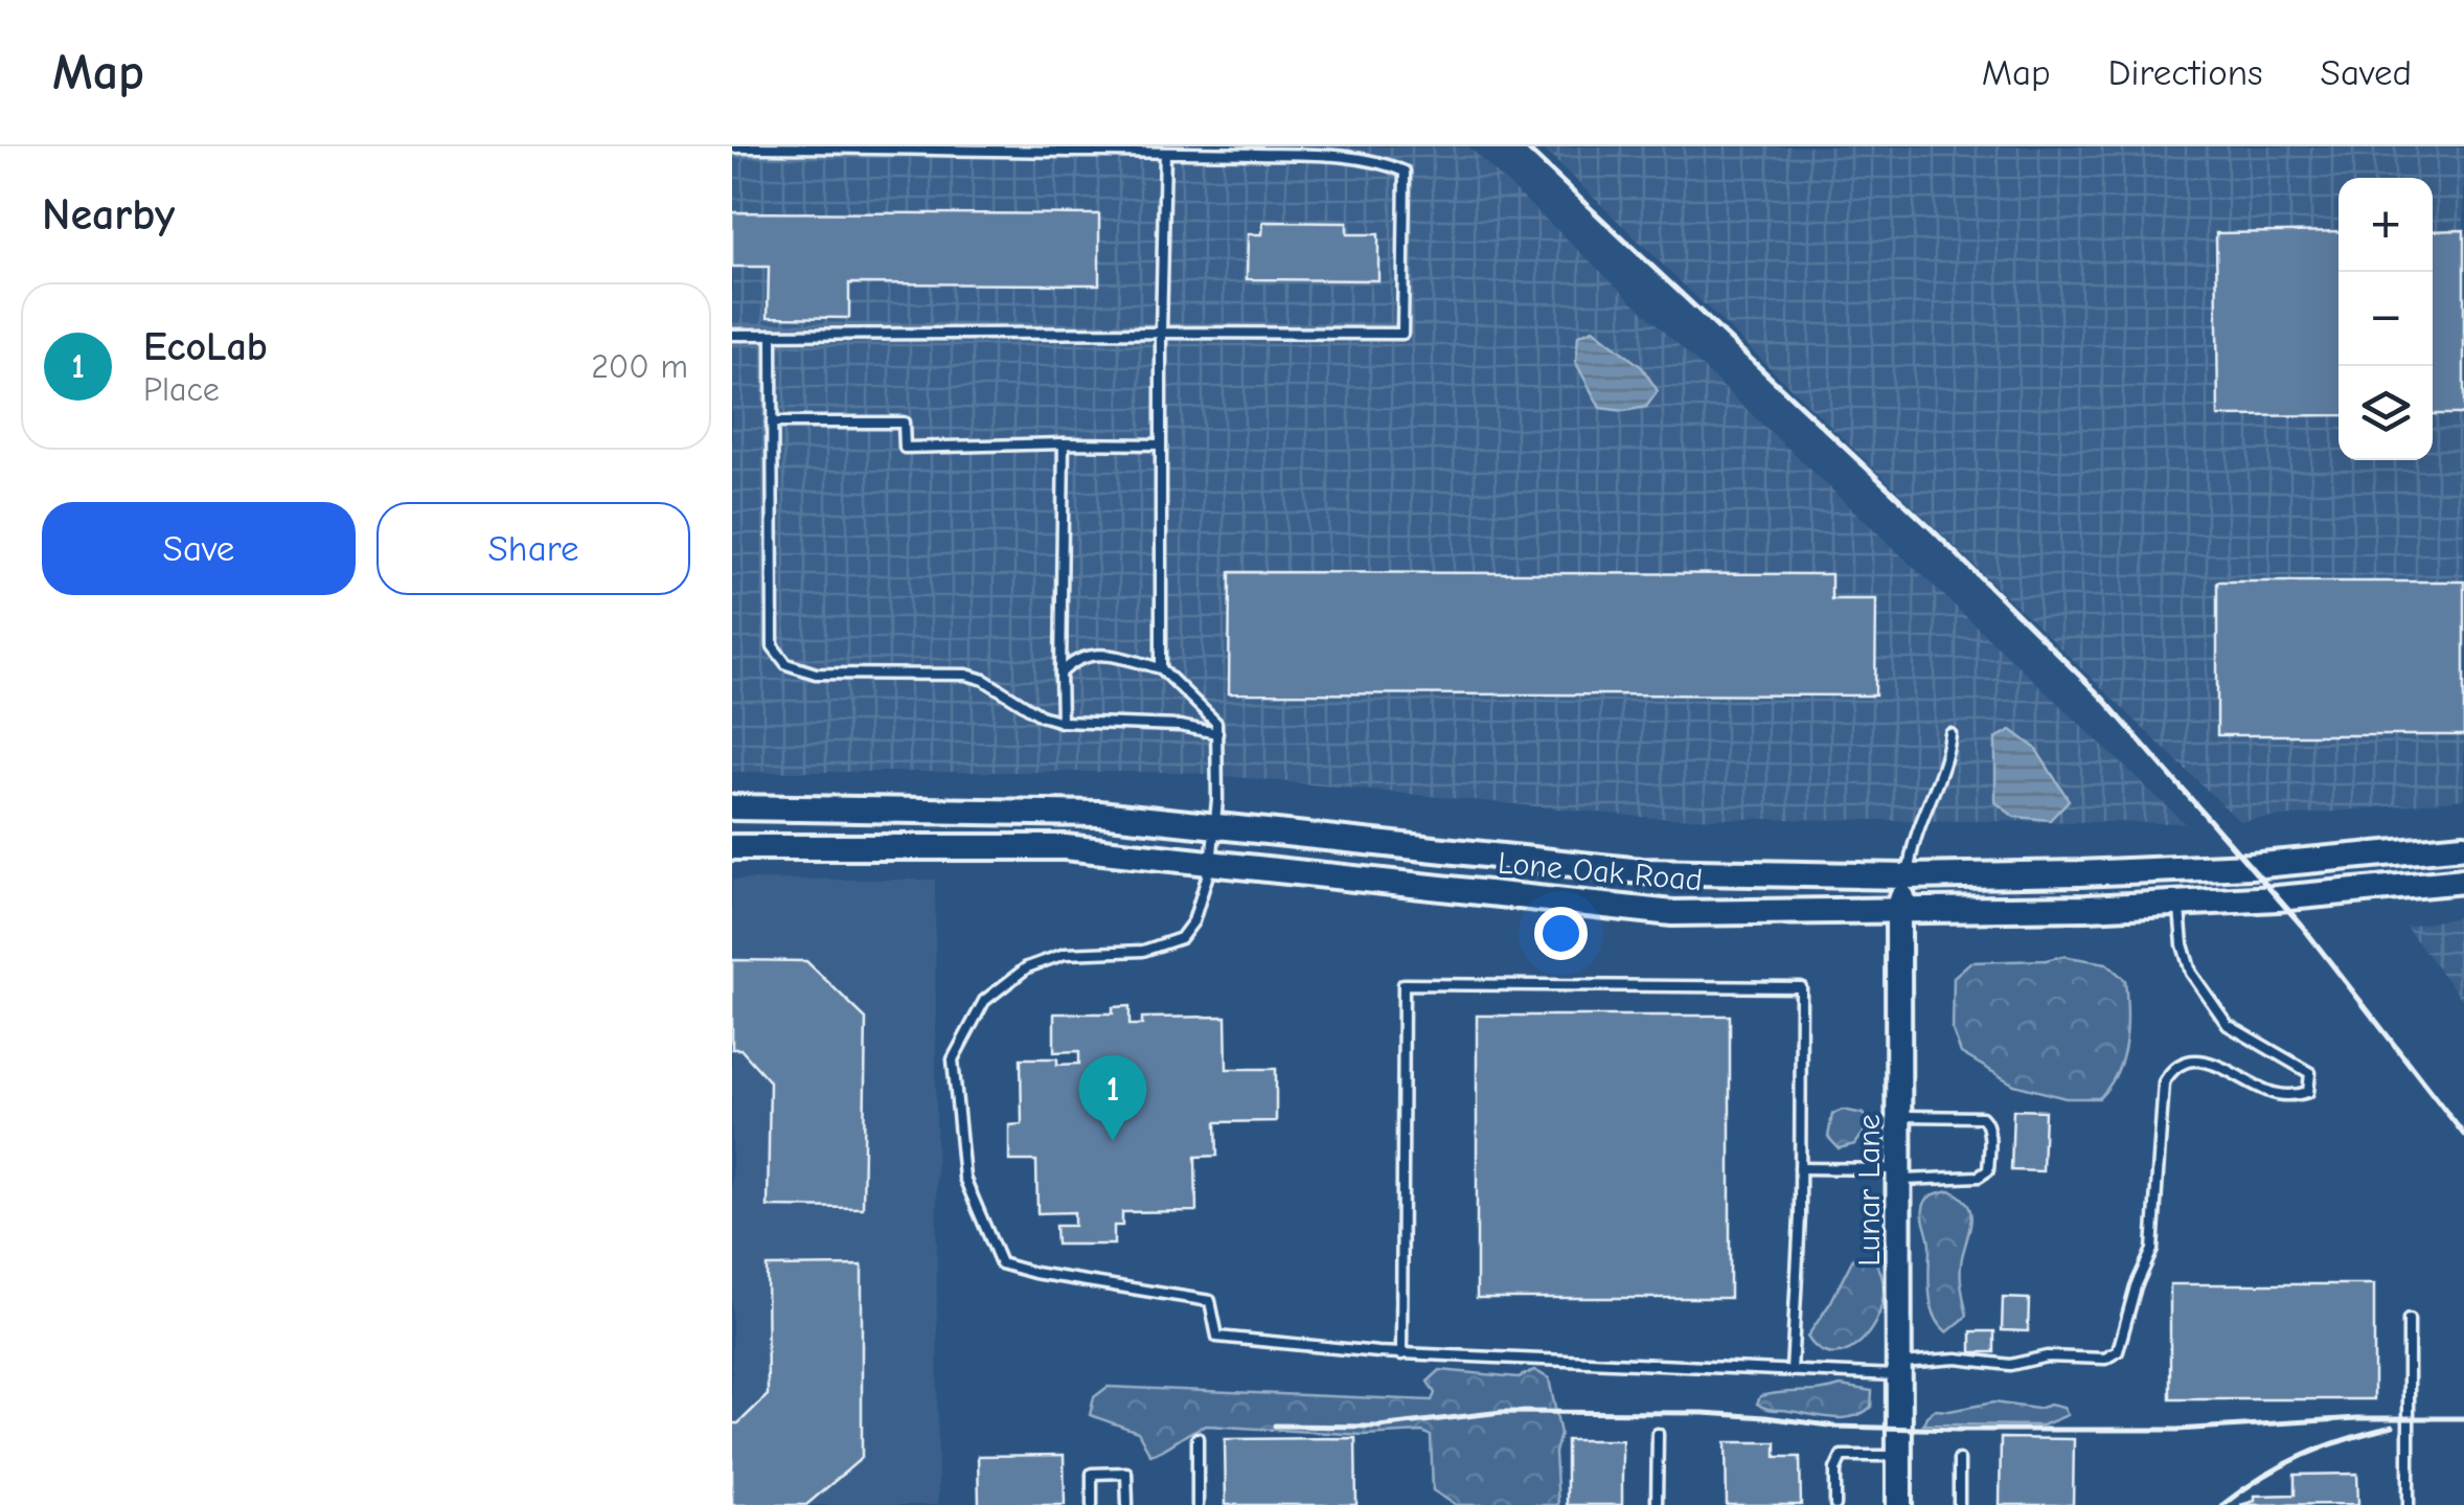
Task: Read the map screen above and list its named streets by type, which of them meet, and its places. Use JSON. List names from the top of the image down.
{
  "streets": {
    "main road": ["Lone Oak Road", "Lunar Lane"]
  },
  "crossings": [
    ["Lone Oak Road", "Lunar Lane"]
  ],
  "page": {
    "header": "Map",
    "nav": ["Map", "Directions", "Saved"],
    "heading": "Nearby",
    "map_buttons": ["+", "−"],
    "list": [
      {
        "mark": "1",
        "name": "EcoLab",
        "note": "Place",
        "value": "200 m"
      }
    ],
    "buttons": ["Save", "Share"],
    "pins": "1"
  }
}
